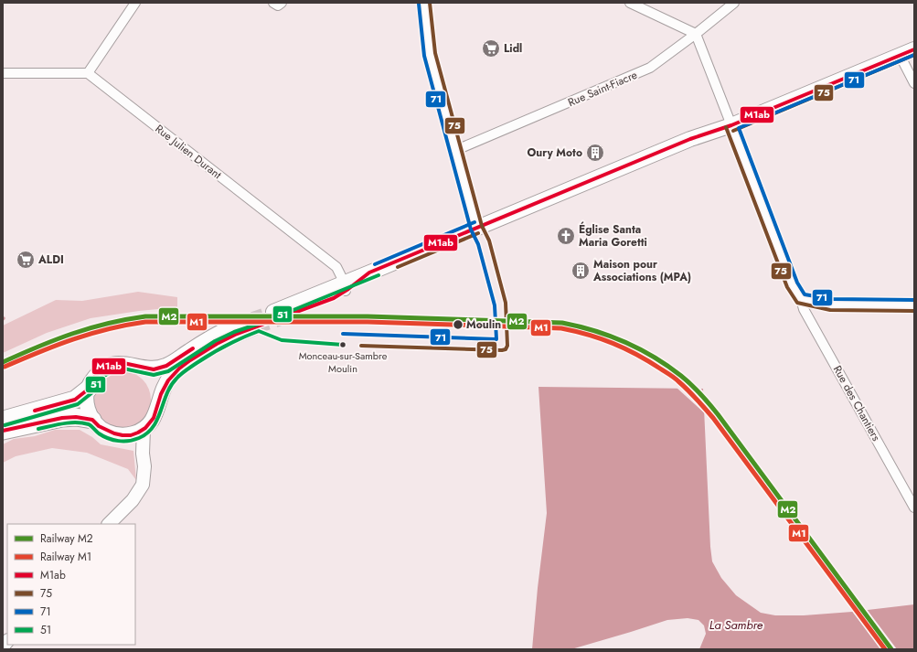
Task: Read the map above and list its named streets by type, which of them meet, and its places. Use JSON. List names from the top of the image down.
{
  "streets": {
    "street": ["Rue Saint-Fiacre", "Rue Julien Durant", "Rue des Chantiers"]
  },
  "water": ["La Sambre"],
  "places": {
    "supermarket": ["Lidl", "ALDI"],
    "building": ["Oury Moto", "Maison pour Associations (MPA)"],
    "church": ["Église Santa Maria Goretti"],
    "other": ["Moulin", "Monceau-sur-Sambre Moulin"]
  },
  "lines": [
    "transit line 75",
    "transit line 71",
    "transit line M1ab",
    "transit line 51",
    "rail line M2",
    "rail line M1"
  ],
  "legend": [
    "Railway M2",
    "Railway M1",
    "M1ab",
    "75",
    "71",
    "51"
  ]
}
